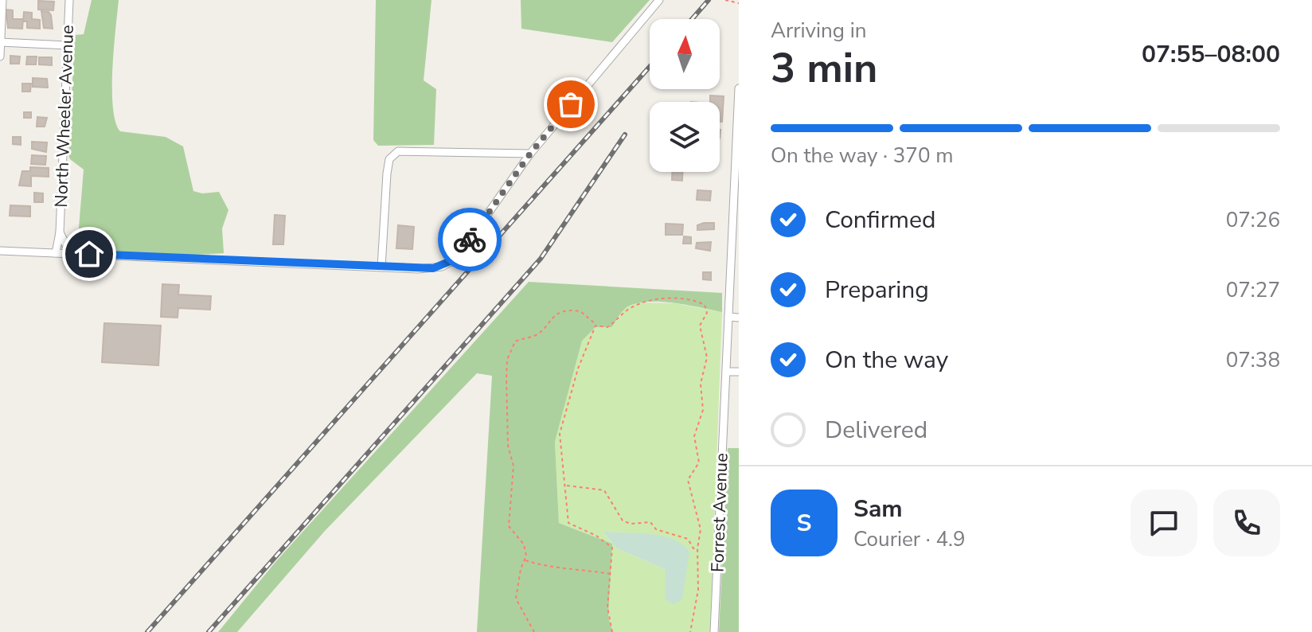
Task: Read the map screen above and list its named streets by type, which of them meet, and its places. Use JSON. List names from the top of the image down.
{
  "streets": {
    "street": ["North Wheeler Avenue", "Forrest Avenue"]
  },
  "north": "top",
  "page": {
    "heading": ["3 min", "Arriving in", "07:55–08:00"],
    "panel": ["Sam", "Courier · 4.9"],
    "bar": "On the way · 370 m",
    "list": [
      ["Confirmed", "07:26"],
      ["Preparing", "07:27"],
      ["On the way", "07:38"],
      "Delivered"
    ],
    "round": "S"
  }
}
